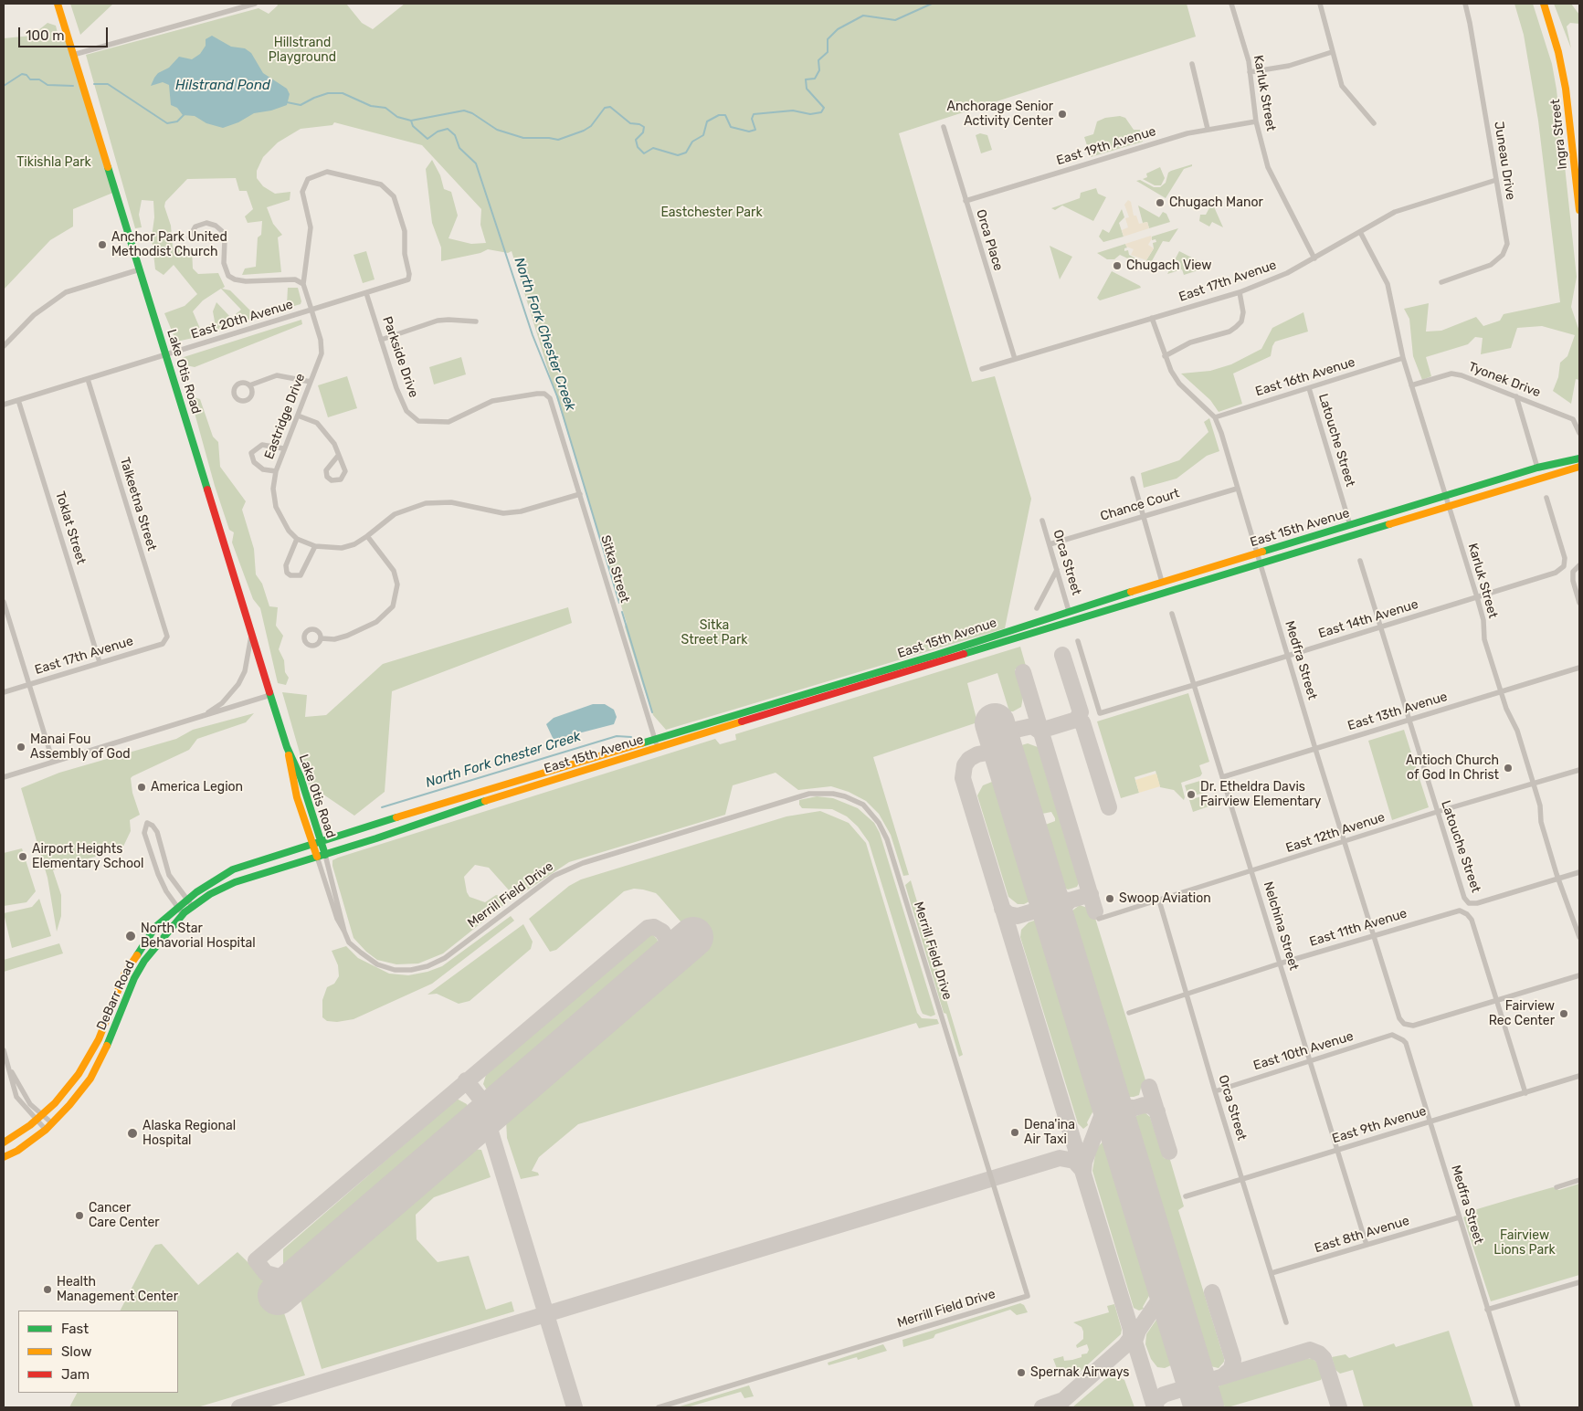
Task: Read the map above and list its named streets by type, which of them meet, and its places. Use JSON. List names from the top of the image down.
{
  "streets": {
    "main road": [
      "Ingra Street",
      "Lake Otis Road",
      "East 15th Avenue",
      "DeBarr Road"
    ],
    "street": [
      "Karluk Street",
      "East 19th Avenue",
      "Juneau Drive",
      "Orca Place",
      "East 17th Avenue",
      "East 20th Avenue",
      "Parkside Drive",
      "East 16th Avenue",
      "Tyonek Drive",
      "Eastridge Drive",
      "Latouche Street",
      "Talkeetna Street",
      "Chance Court",
      "Toklat Street",
      "Orca Street",
      "Sitka Street",
      "East 14th Avenue",
      "Medfra Street",
      "East 13th Avenue",
      "East 12th Avenue",
      "Merrill Field Drive",
      "Nelchina Street",
      "East 11th Avenue",
      "East 10th Avenue",
      "East 9th Avenue",
      "East 8th Avenue"
    ]
  },
  "crossings": [
    ["Karluk Street", "East 19th Avenue"],
    ["Karluk Street", "East 17th Avenue"],
    ["Karluk Street", "East 16th Avenue"],
    ["Karluk Street", "Tyonek Drive"],
    ["Karluk Street", "Latouche Street"],
    ["Karluk Street", "East 15th Avenue"],
    ["Karluk Street", "East 14th Avenue"],
    ["Karluk Street", "East 13th Avenue"],
    ["Karluk Street", "East 12th Avenue"],
    ["East 19th Avenue", "Orca Place"],
    ["Juneau Drive", "East 17th Avenue"],
    ["Orca Place", "East 17th Avenue"],
    ["East 17th Avenue", "Talkeetna Street"],
    ["East 17th Avenue", "Toklat Street"],
    ["East 17th Avenue", "Medfra Street"],
    ["East 20th Avenue", "Parkside Drive"],
    ["East 20th Avenue", "Lake Otis Road"],
    ["East 20th Avenue", "Eastridge Drive"],
    ["East 20th Avenue", "Talkeetna Street"],
    ["East 20th Avenue", "Toklat Street"],
    ["Parkside Drive", "Sitka Street"],
    ["Lake Otis Road", "East 15th Avenue"],
    ["Lake Otis Road", "Merrill Field Drive"],
    ["Lake Otis Road", "DeBarr Road"],
    ["East 16th Avenue", "Latouche Street"],
    ["East 16th Avenue", "Medfra Street"],
    ["Eastridge Drive", "Sitka Street"],
    ["Latouche Street", "East 15th Avenue"],
    ["Latouche Street", "East 14th Avenue"],
    ["Latouche Street", "Medfra Street"],
    ["Latouche Street", "East 13th Avenue"],
    ["Latouche Street", "East 12th Avenue"],
    ["Latouche Street", "East 11th Avenue"],
    ["Latouche Street", "East 9th Avenue"],
    ["Chance Court", "Orca Street"],
    ["Chance Court", "Medfra Street"],
    ["East 15th Avenue", "Orca Street"],
    ["East 15th Avenue", "Sitka Street"],
    ["East 15th Avenue", "Medfra Street"],
    ["East 15th Avenue", "Merrill Field Drive"],
    ["East 15th Avenue", "DeBarr Road"],
    ["Orca Street", "East 12th Avenue"],
    ["Orca Street", "East 11th Avenue"],
    ["Orca Street", "East 10th Avenue"],
    ["Orca Street", "East 9th Avenue"],
    ["Orca Street", "East 8th Avenue"],
    ["East 14th Avenue", "Medfra Street"],
    ["East 14th Avenue", "Nelchina Street"],
    ["Medfra Street", "East 13th Avenue"],
    ["Medfra Street", "East 12th Avenue"],
    ["Medfra Street", "East 11th Avenue"],
    ["Medfra Street", "East 10th Avenue"],
    ["Medfra Street", "East 9th Avenue"],
    ["Medfra Street", "East 8th Avenue"],
    ["East 13th Avenue", "Nelchina Street"],
    ["East 12th Avenue", "Nelchina Street"],
    ["Merrill Field Drive", "DeBarr Road"],
    ["Nelchina Street", "East 11th Avenue"],
    ["Nelchina Street", "East 10th Avenue"],
    ["Nelchina Street", "East 9th Avenue"],
    ["Nelchina Street", "East 8th Avenue"]
  ],
  "water": ["Hilstrand Pond", "North Fork Chester Creek"],
  "parks": [
    "Hillstrand Playground",
    "Tikishla Park",
    "Eastchester Park",
    "Sitka Street Park",
    "Fairview Lions Park"
  ],
  "places": [
    "Anchorage Senior Activity Center",
    "Chugach Manor",
    "Anchor Park United Methodist Church",
    "Chugach View",
    "Manai Fou Assembly of God",
    "Antioch Church of God In Christ",
    "America Legion",
    "Dr. Etheldra Davis Fairview Elementary",
    "Airport Heights Elementary School",
    "Swoop Aviation",
    "North Star Behavorial Hospital",
    "Fairview Rec Center",
    "Dena'ina Air Taxi",
    "Alaska Regional Hospital",
    "Cancer Care Center",
    "Health Management Center",
    "Spernak Airways"
  ],
  "legend": ["Fast", "Slow", "Jam"],
  "scale_bar": "100 m"
}
